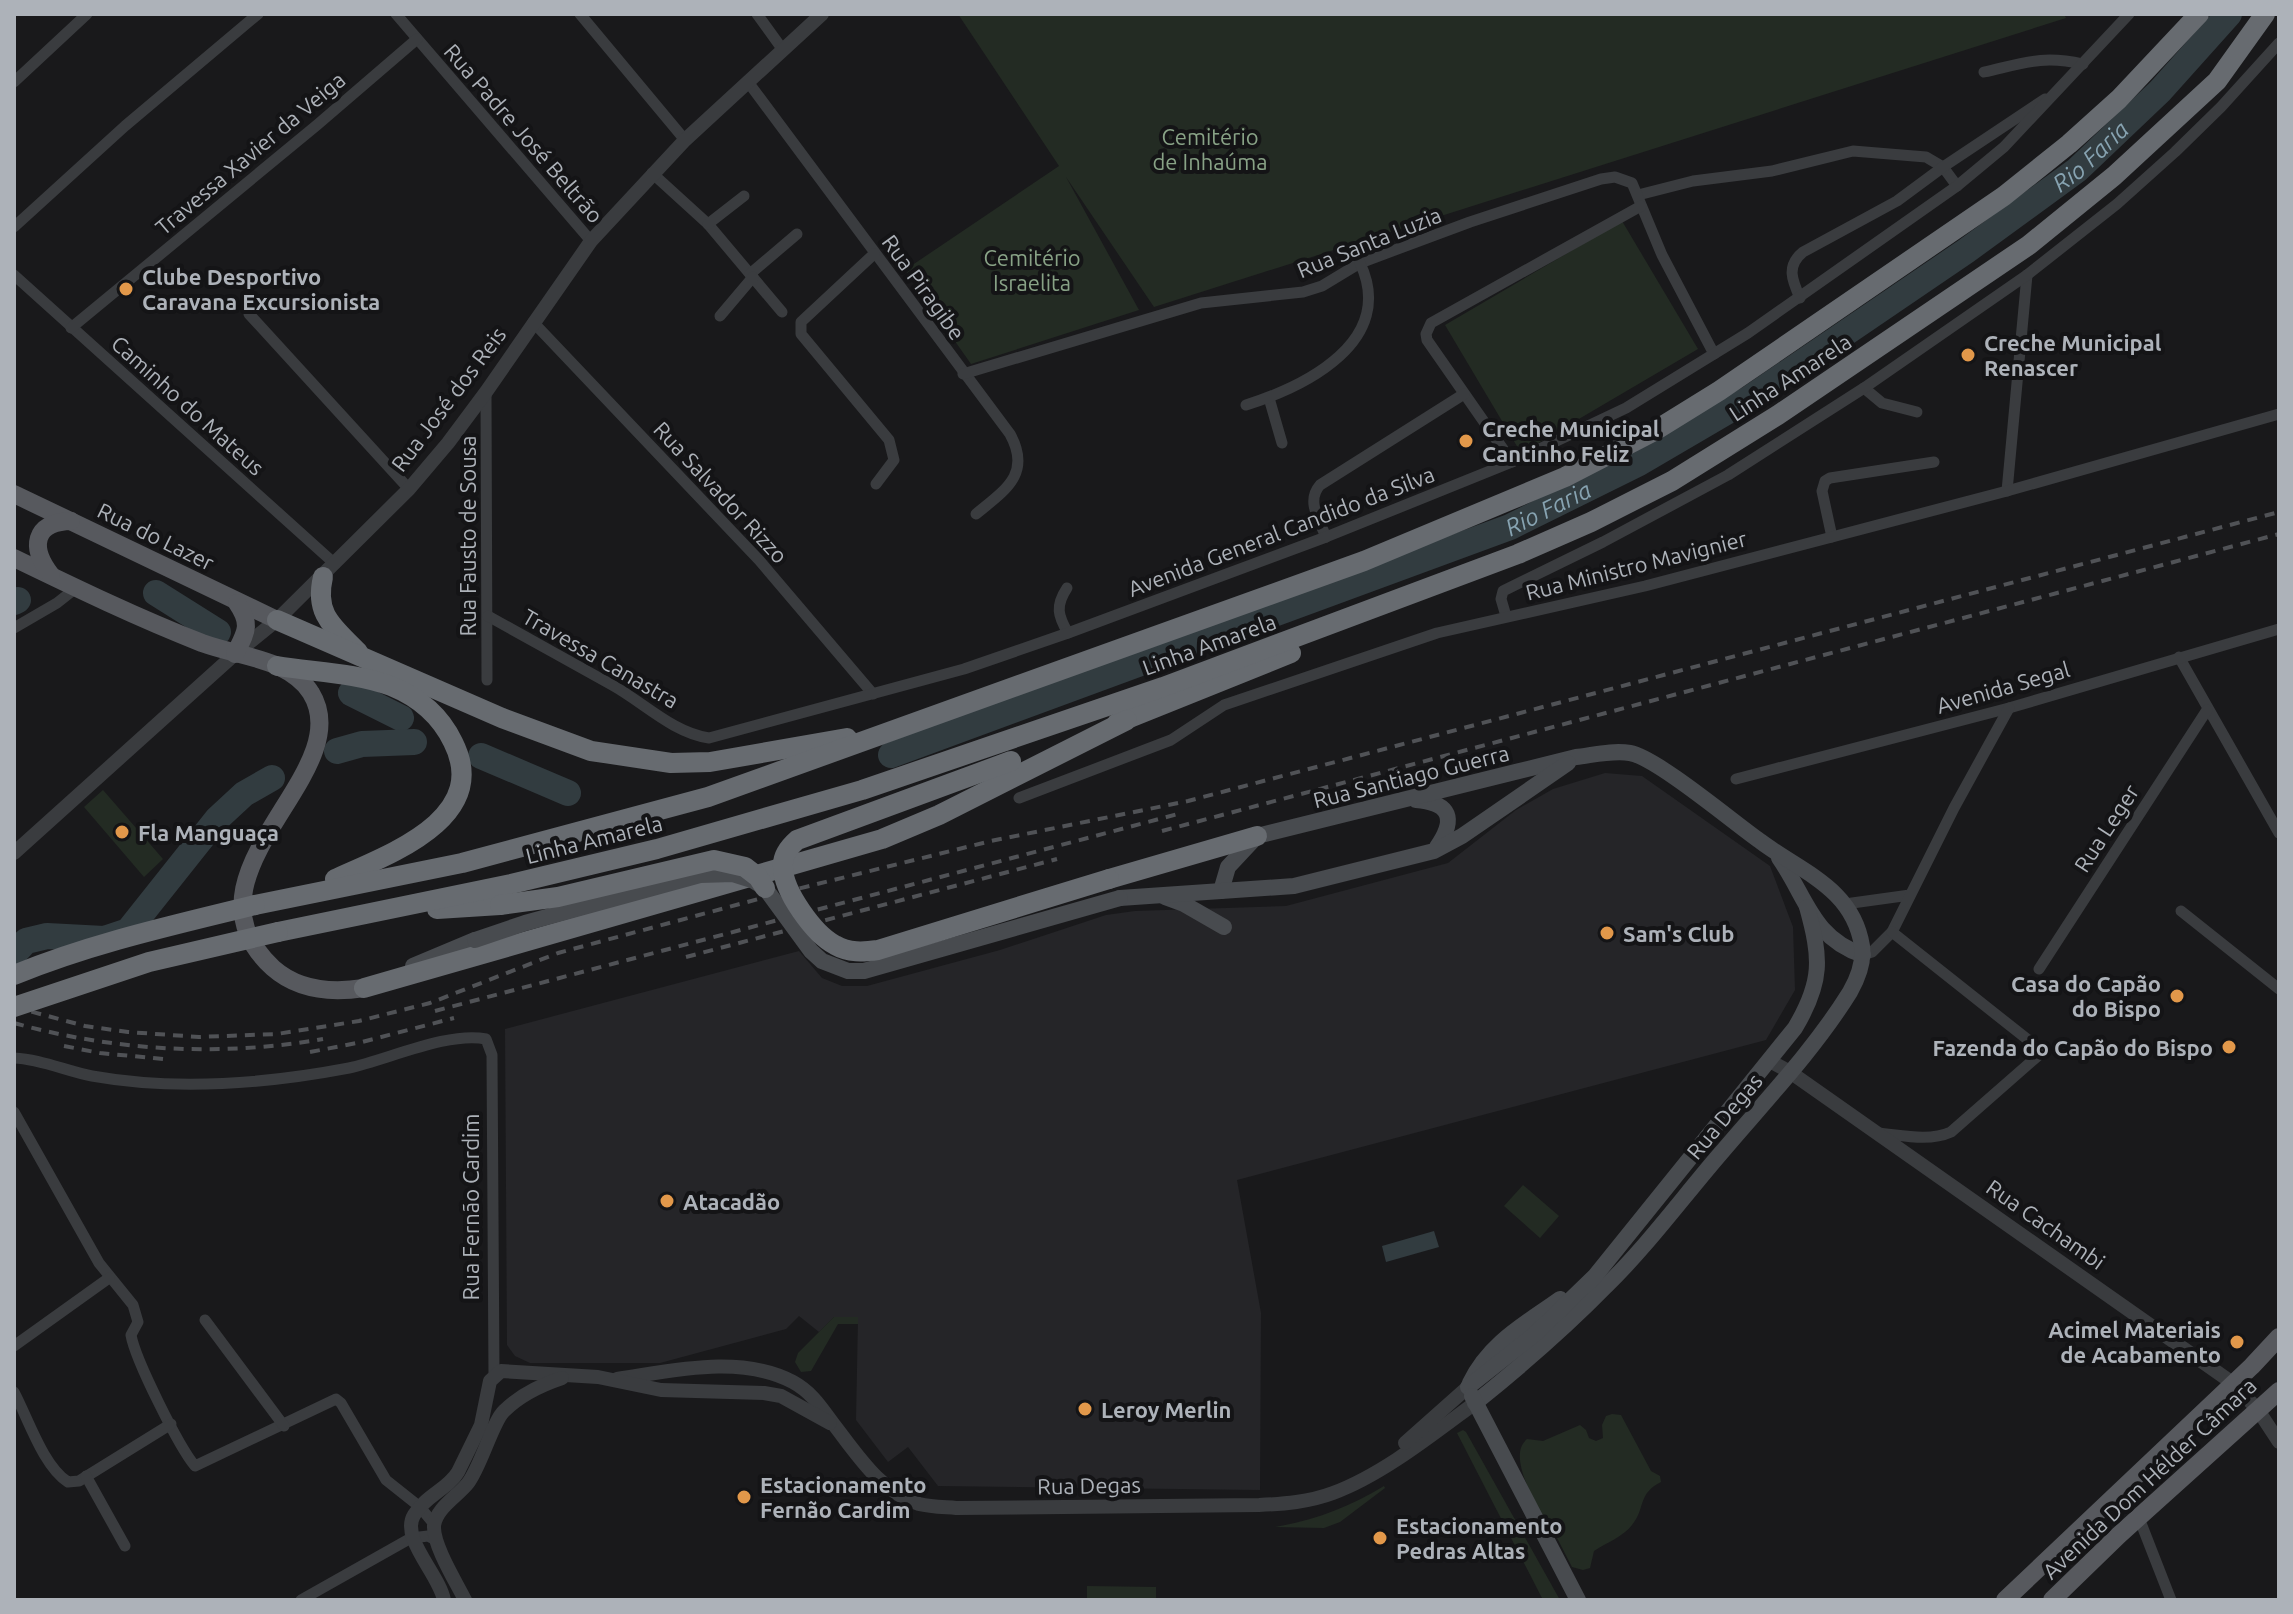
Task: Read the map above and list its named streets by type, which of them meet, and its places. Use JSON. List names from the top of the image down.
{
  "streets": {
    "highway": ["Linha Amarela"],
    "main road": [
      "Rua do Lazer",
      "Rua Santiago Guerra",
      "Rua Degas",
      "Avenida Dom Hélder Câmara"
    ],
    "street": [
      "Rua Padre José Beltrão",
      "Travessa Xavier da Veiga",
      "Rua Santa Luzia",
      "Rua Piragibe",
      "Rua José dos Reis",
      "Caminho do Mateus",
      "Rua Salvador Rizzo",
      "Avenida General Candido da Silva",
      "Rua Fausto de Sousa",
      "Rua Ministro Mavignier",
      "Travessa Canastra",
      "Avenida Segal",
      "Rua Leger",
      "Rua Fernão Cardim",
      "Rua Cachambi"
    ]
  },
  "crossings": [
    ["Rua Padre José Beltrão", "Travessa Xavier da Veiga"],
    ["Rua Padre José Beltrão", "Rua José dos Reis"],
    ["Travessa Xavier da Veiga", "Caminho do Mateus"],
    ["Rua Santa Luzia", "Rua Piragibe"],
    ["Rua Piragibe", "Rua José dos Reis"],
    ["Rua José dos Reis", "Caminho do Mateus"],
    ["Rua José dos Reis", "Rua Salvador Rizzo"],
    ["Rua José dos Reis", "Rua do Lazer"],
    ["Rua José dos Reis", "Rua Fausto de Sousa"],
    ["Rua Salvador Rizzo", "Avenida General Candido da Silva"],
    ["Avenida General Candido da Silva", "Travessa Canastra"],
    ["Rua Fausto de Sousa", "Travessa Canastra"],
    ["Rua Santiago Guerra", "Rua Degas"],
    ["Rua Degas", "Rua Fernão Cardim"],
    ["Rua Degas", "Rua Cachambi"],
    ["Rua Cachambi", "Avenida Dom Hélder Câmara"]
  ],
  "water": ["Rio Faria"],
  "parks": ["Cemitério de Inhaúma", "Cemitério Israelita"],
  "places": [
    "Clube Desportivo Caravana Excursionista",
    "Creche Municipal Renascer",
    "Creche Municipal Cantinho Feliz",
    "Fla Manguaça",
    "Sam's Club",
    "Casa do Capão do Bispo",
    "Fazenda do Capão do Bispo",
    "Atacadão",
    "Acimel Materiais de Acabamento",
    "Leroy Merlin",
    "Estacionamento Fernão Cardim",
    "Estacionamento Pedras Altas"
  ]
}
